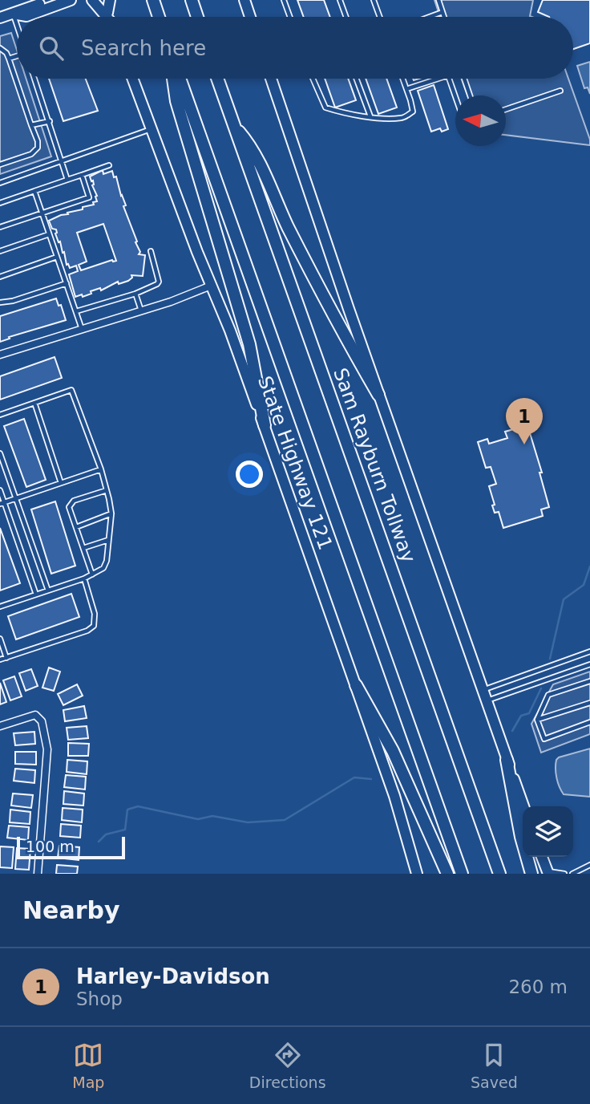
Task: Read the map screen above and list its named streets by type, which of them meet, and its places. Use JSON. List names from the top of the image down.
{
  "streets": {
    "highway": ["Sam Rayburn Tollway"],
    "main road": ["State Highway 121"]
  },
  "scale_bar": "100 m",
  "north": "left",
  "page": {
    "search": "Search here",
    "pins": "1",
    "scale": "100 m",
    "heading": "Nearby",
    "list": [
      {
        "mark": "1",
        "name": "Harley-Davidson",
        "note": "Shop",
        "value": "260 m"
      }
    ],
    "nav": ["Map", "Directions", "Saved"]
  }
}
